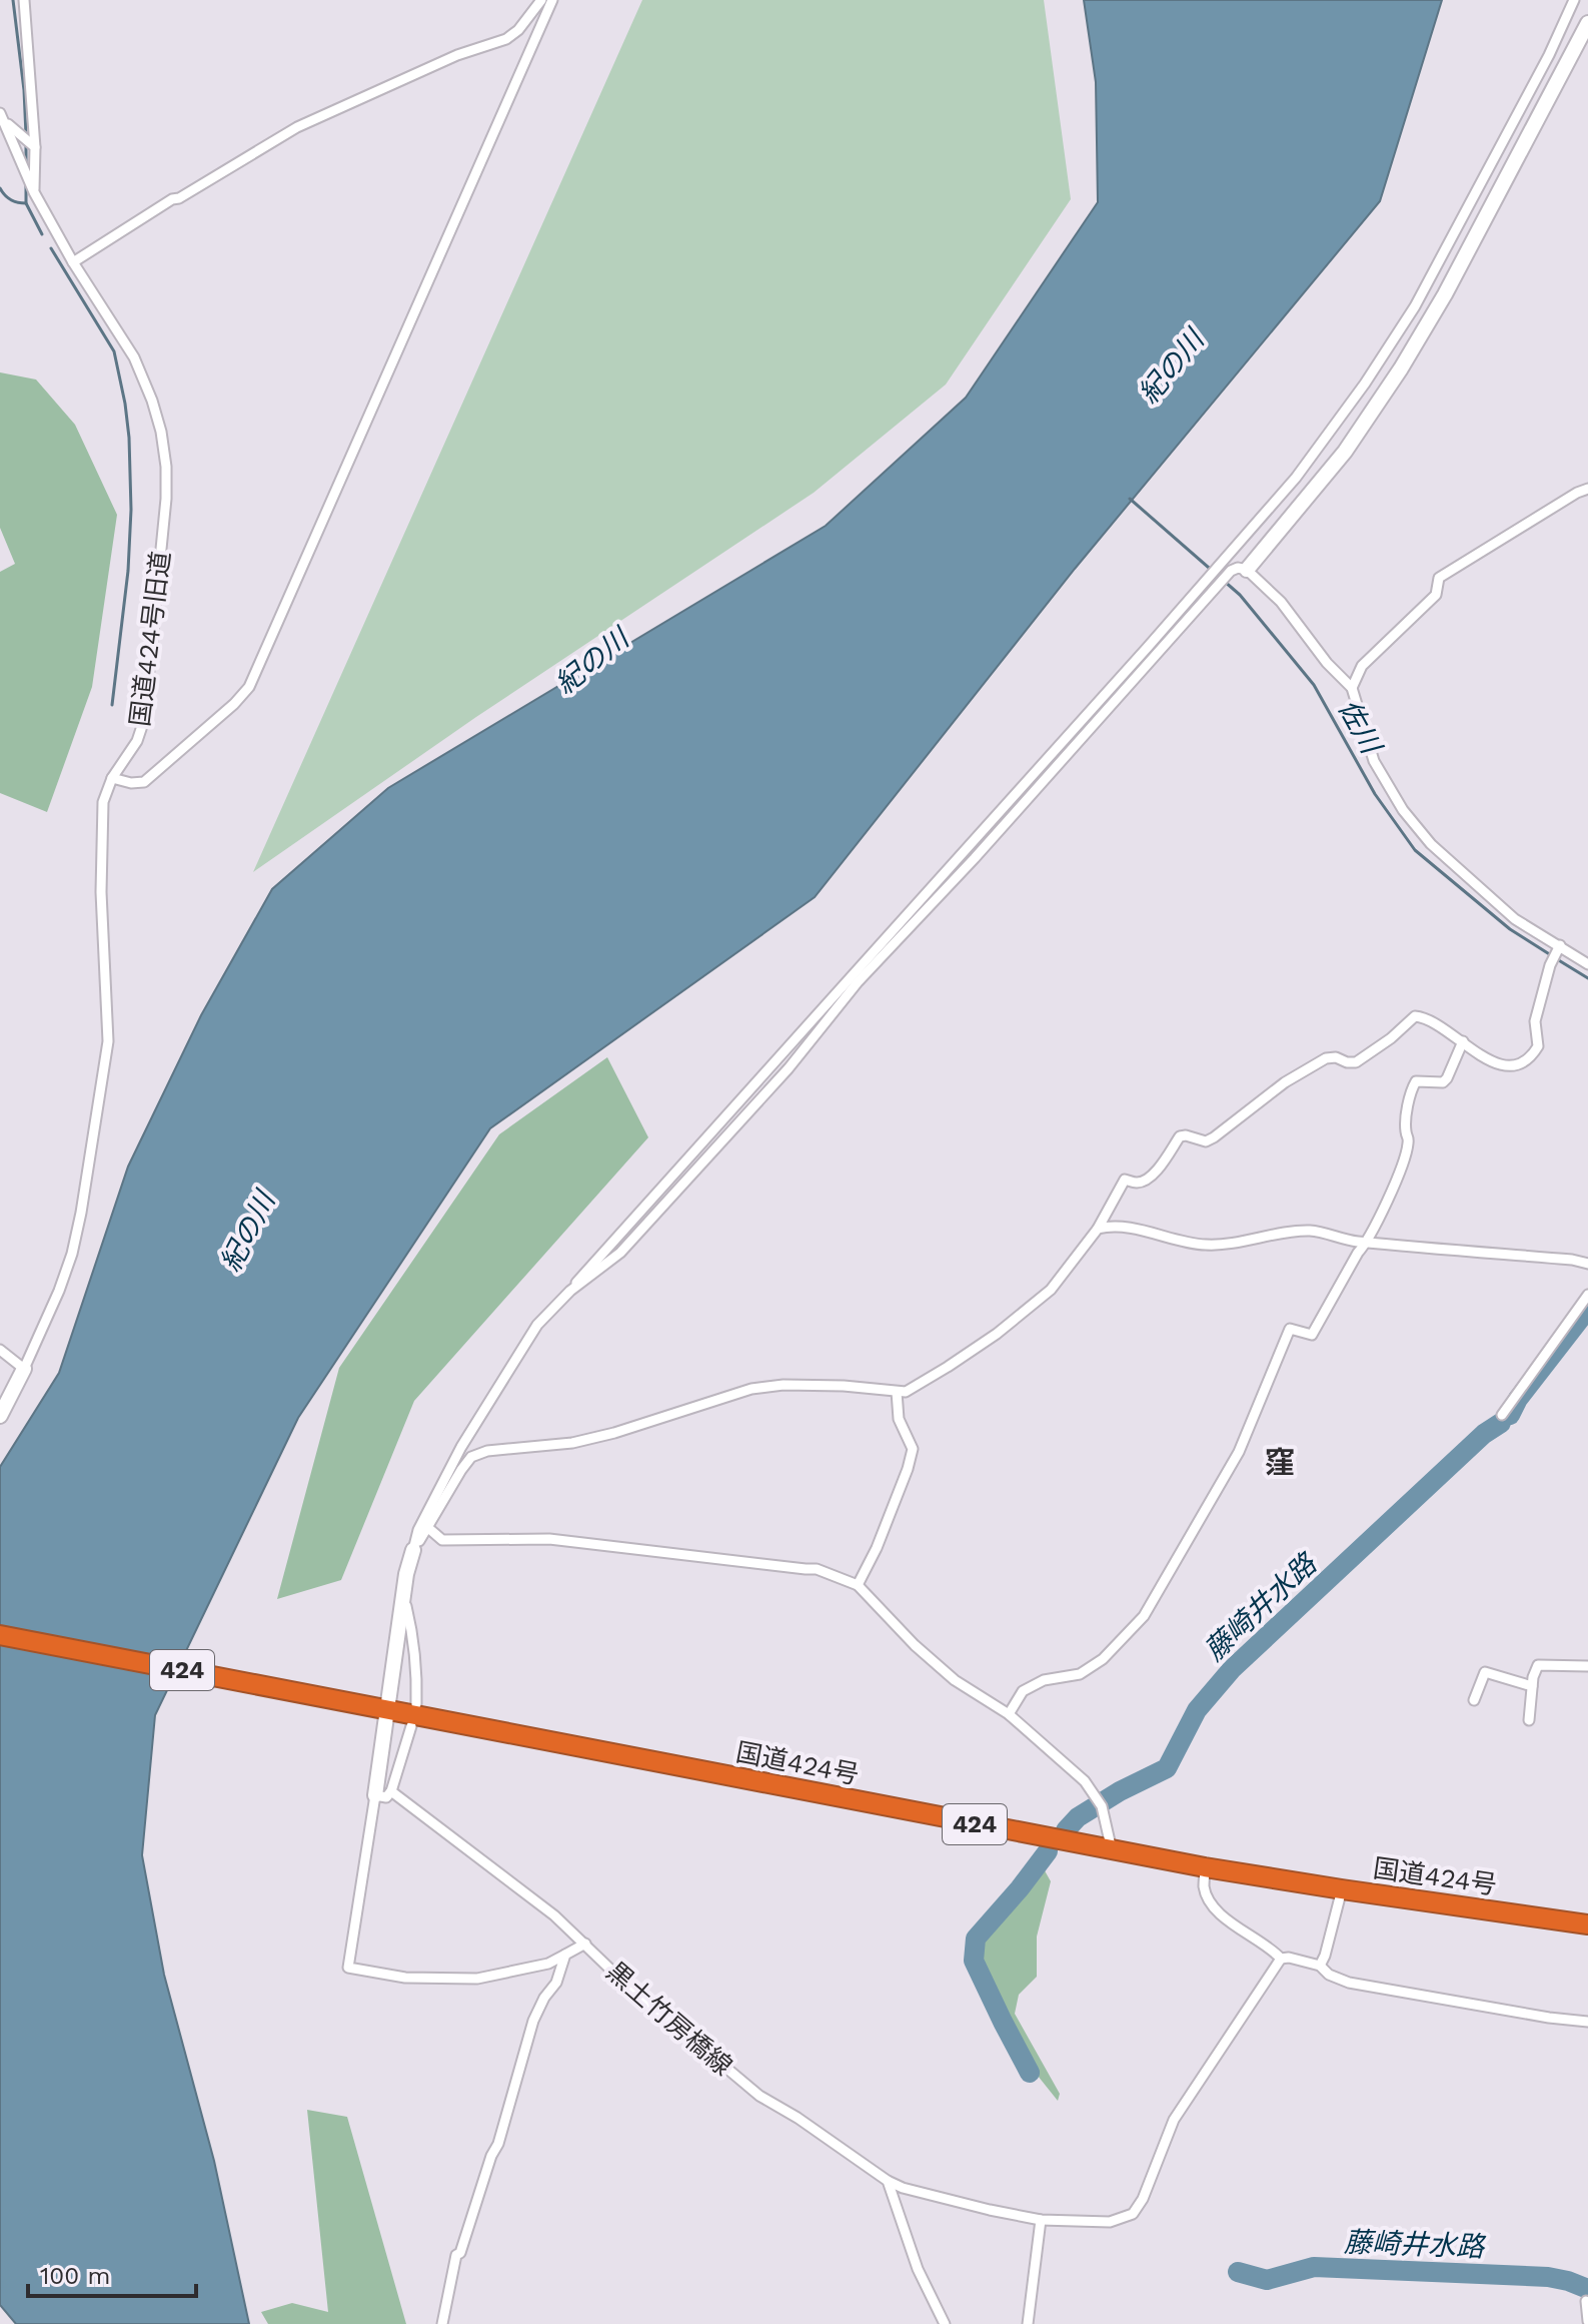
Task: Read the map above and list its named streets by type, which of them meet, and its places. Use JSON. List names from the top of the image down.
{
  "streets": {
    "highway": ["424", "国道424号"],
    "street": ["国道424号旧道", "黒土竹房橋線"]
  },
  "districts": ["窪"],
  "water": ["紀の川", "佐川", "藤崎井水路"],
  "scale_bar": "100 m"
}
